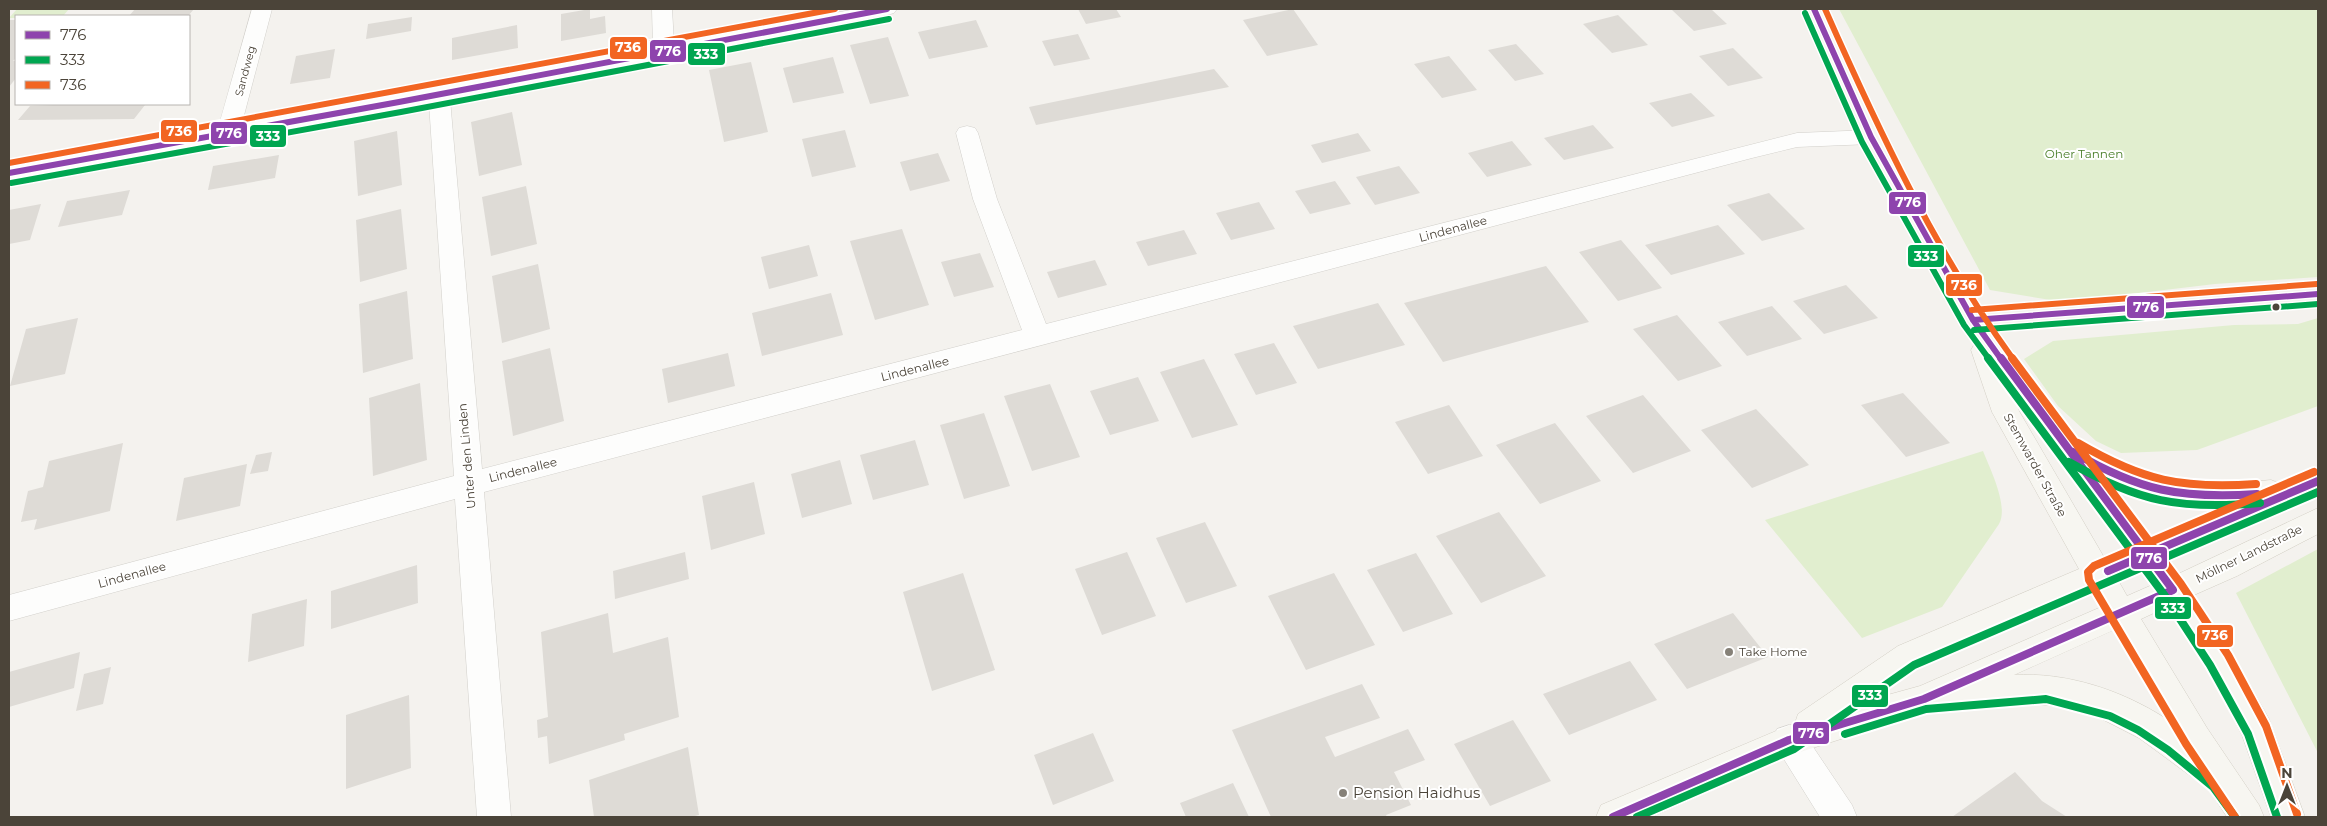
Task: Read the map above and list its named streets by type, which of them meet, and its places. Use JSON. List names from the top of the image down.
{
  "streets": {
    "main road": ["Stemwarder Straße", "Möllner Landstraße"],
    "street": ["Sandweg", "Lindenallee", "Unter den Linden"]
  },
  "crossings": [
    ["Lindenallee", "Unter den Linden"],
    ["Lindenallee", "Stemwarder Straße"],
    ["Stemwarder Straße", "Möllner Landstraße"]
  ],
  "parks": ["Oher Tannen"],
  "places": ["Take Home", "Pension Haidhus"],
  "lines": ["transit line 776", "transit line 736", "transit line 333"],
  "legend": ["776", "333", "736"],
  "north": "top"
}
